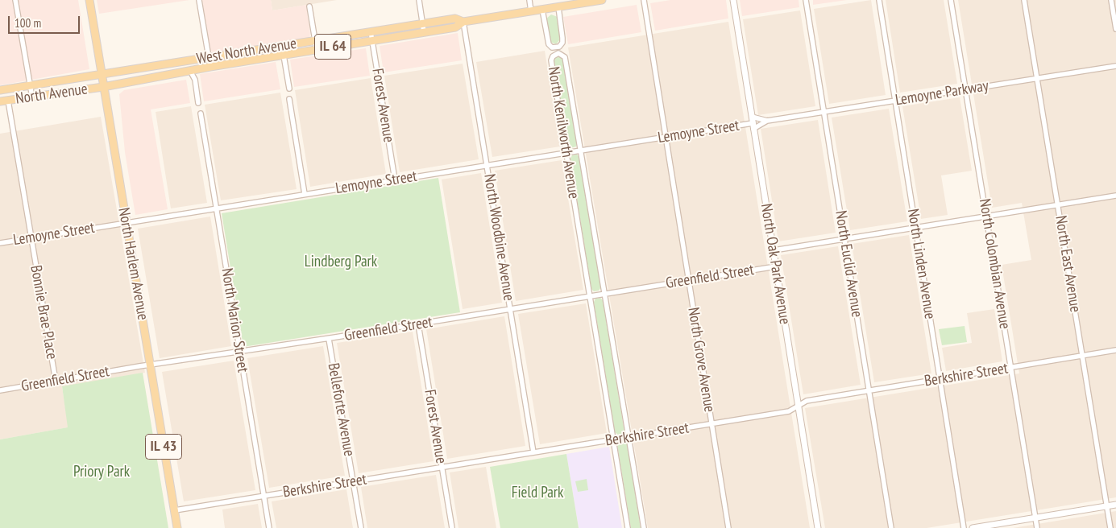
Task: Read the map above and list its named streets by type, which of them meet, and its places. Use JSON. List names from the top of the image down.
{
  "streets": {
    "main road": [
      "IL 64",
      "West North Avenue",
      "North Avenue",
      "North Harlem Avenue",
      "IL 43"
    ],
    "street": [
      "Lemoyne Parkway",
      "Forest Avenue",
      "Lemoyne Street",
      "North Kenilworth Avenue",
      "North Woodbine Avenue",
      "North Oak Park Avenue",
      "North Euclid Avenue",
      "North Linden Avenue",
      "North Colombian Avenue",
      "North East Avenue",
      "Greenfield Street",
      "Bonnie Brae Place",
      "North Marion Street",
      "North Grove Avenue",
      "Berkshire Street",
      "Belleforte Avenue"
    ]
  },
  "crossings": [
    ["West North Avenue", "North Avenue"],
    ["West North Avenue", "Forest Avenue"],
    ["West North Avenue", "North Kenilworth Avenue"],
    ["West North Avenue", "North Woodbine Avenue"],
    ["West North Avenue", "North Harlem Avenue"],
    ["Lemoyne Parkway", "Lemoyne Street"],
    ["Lemoyne Parkway", "North Oak Park Avenue"],
    ["Lemoyne Parkway", "North Euclid Avenue"],
    ["Lemoyne Parkway", "North Linden Avenue"],
    ["Lemoyne Parkway", "North Colombian Avenue"],
    ["Lemoyne Parkway", "North East Avenue"],
    ["North Avenue", "North Harlem Avenue"],
    ["North Avenue", "Bonnie Brae Place"],
    ["Forest Avenue", "Lemoyne Street"],
    ["Forest Avenue", "Greenfield Street"],
    ["Forest Avenue", "Berkshire Street"],
    ["Lemoyne Street", "North Kenilworth Avenue"],
    ["Lemoyne Street", "North Woodbine Avenue"],
    ["Lemoyne Street", "North Harlem Avenue"],
    ["Lemoyne Street", "North Oak Park Avenue"],
    ["Lemoyne Street", "Bonnie Brae Place"],
    ["Lemoyne Street", "North Marion Street"],
    ["Lemoyne Street", "North Grove Avenue"],
    ["North Kenilworth Avenue", "Greenfield Street"],
    ["North Kenilworth Avenue", "Berkshire Street"],
    ["North Woodbine Avenue", "Greenfield Street"],
    ["North Woodbine Avenue", "Berkshire Street"],
    ["North Harlem Avenue", "Greenfield Street"],
    ["North Harlem Avenue", "Berkshire Street"],
    ["North Oak Park Avenue", "Greenfield Street"],
    ["North Oak Park Avenue", "Berkshire Street"],
    ["North Euclid Avenue", "Berkshire Street"],
    ["North Linden Avenue", "Berkshire Street"],
    ["North Colombian Avenue", "Berkshire Street"],
    ["North East Avenue", "Berkshire Street"],
    ["Greenfield Street", "Bonnie Brae Place"],
    ["Greenfield Street", "North Marion Street"],
    ["Greenfield Street", "North Grove Avenue"],
    ["Greenfield Street", "Belleforte Avenue"],
    ["North Marion Street", "Berkshire Street"],
    ["North Grove Avenue", "Berkshire Street"],
    ["Berkshire Street", "Belleforte Avenue"]
  ],
  "parks": ["Lindberg Park", "Priory Park", "Field Park"],
  "scale_bar": "100 m"
}
